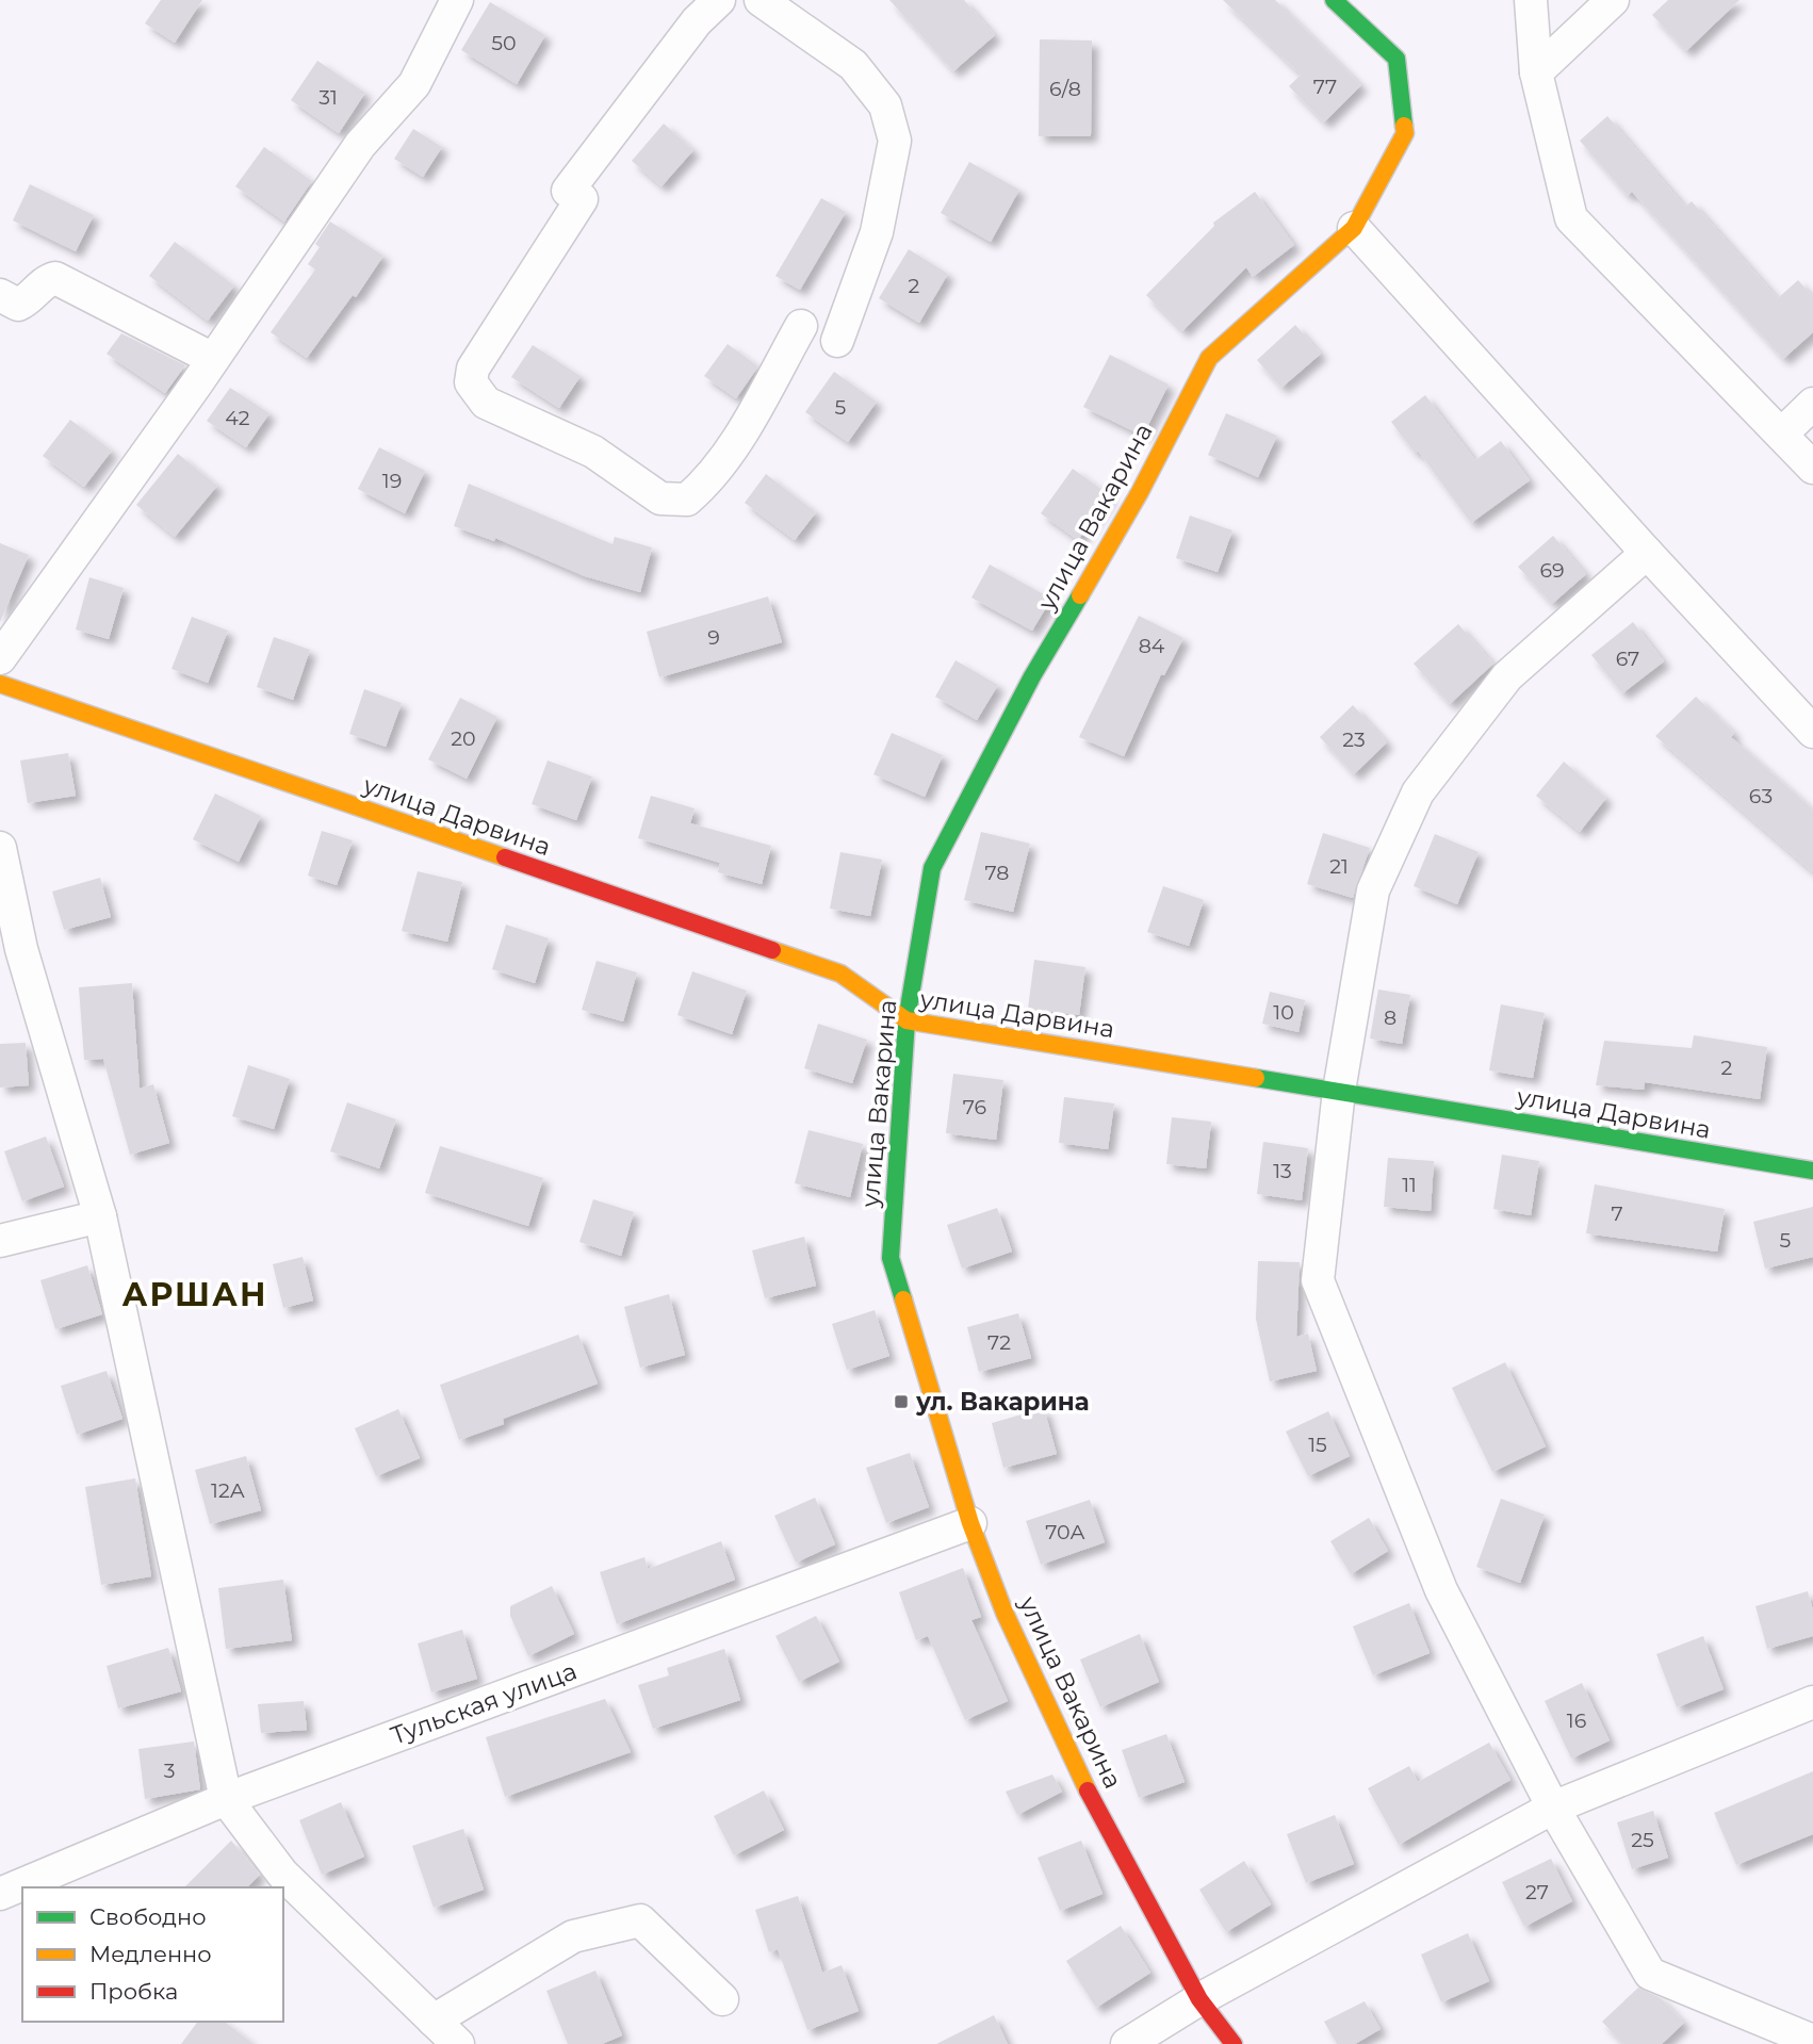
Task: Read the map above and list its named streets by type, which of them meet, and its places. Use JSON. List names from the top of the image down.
{
  "streets": {
    "street": ["улица Вакарина", "улица Дарвина", "Тульская улица"]
  },
  "crossings": [
    ["улица Вакарина", "улица Дарвина"],
    ["улица Вакарина", "Тульская улица"]
  ],
  "districts": ["АРШАН"],
  "places": {
    "transit": ["ул. Вакарина"]
  },
  "house_numbers": [
    "50",
    "77",
    "6/8",
    "31",
    "2",
    "5",
    "42",
    "19",
    "69",
    "9",
    "84",
    "67",
    "20",
    "23",
    "63",
    "21",
    "78",
    "10",
    "8",
    "2",
    "76",
    "13",
    "11",
    "7",
    "5",
    "72",
    "15",
    "12А",
    "70А",
    "16",
    "3",
    "25",
    "27"
  ],
  "legend": ["Свободно", "Медленно", "Пробка"]
}
